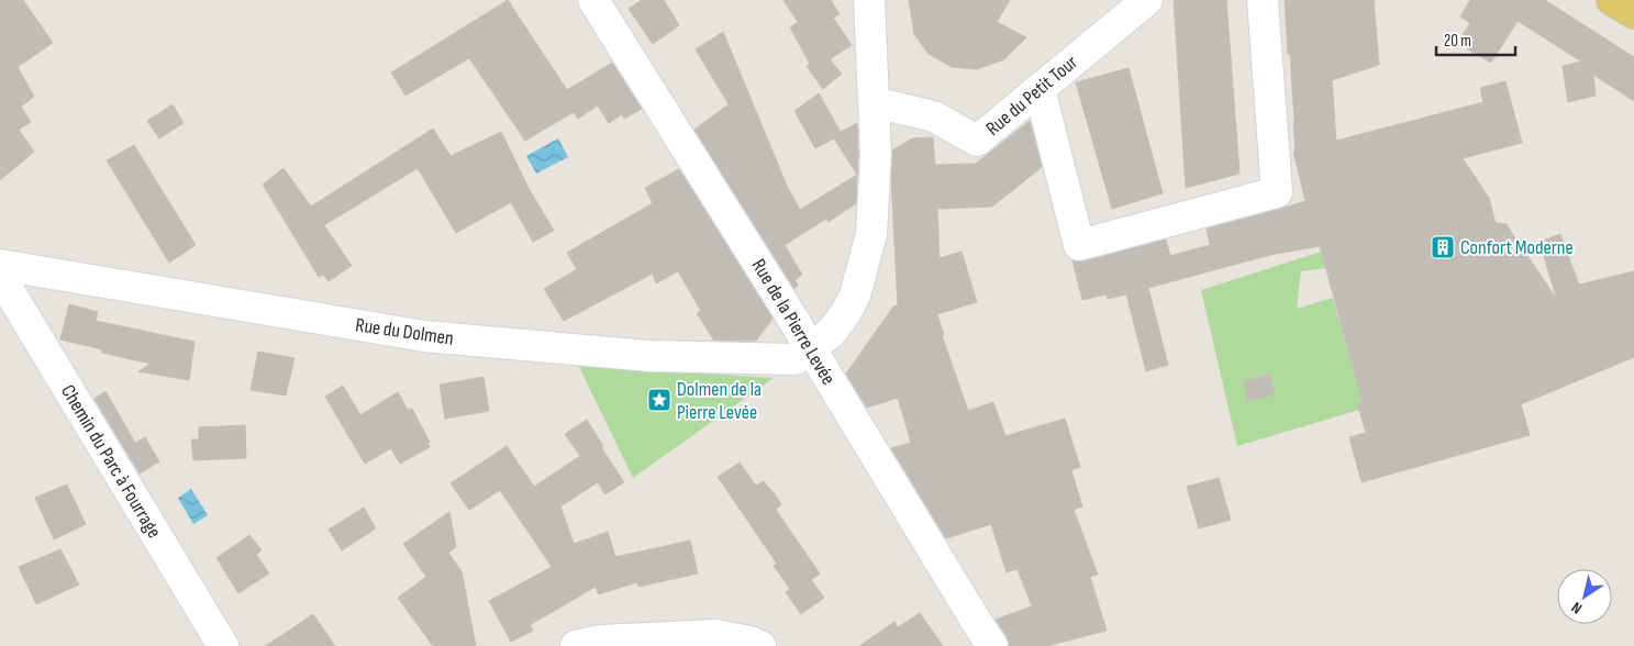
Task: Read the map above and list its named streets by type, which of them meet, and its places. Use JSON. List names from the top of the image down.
{
  "streets": {
    "street": [
      "Rue du Petit Tour",
      "Rue de la Pierre Levée",
      "Rue du Dolmen",
      "Chemin du Parc à Fourrage"
    ]
  },
  "crossings": [
    ["Rue de la Pierre Levée", "Rue du Dolmen"]
  ],
  "places": {
    "building": ["Confort Moderne"],
    "place": ["Dolmen de la Pierre Levée"]
  },
  "scale_bar": "20 m",
  "north": "bottom left"
}
